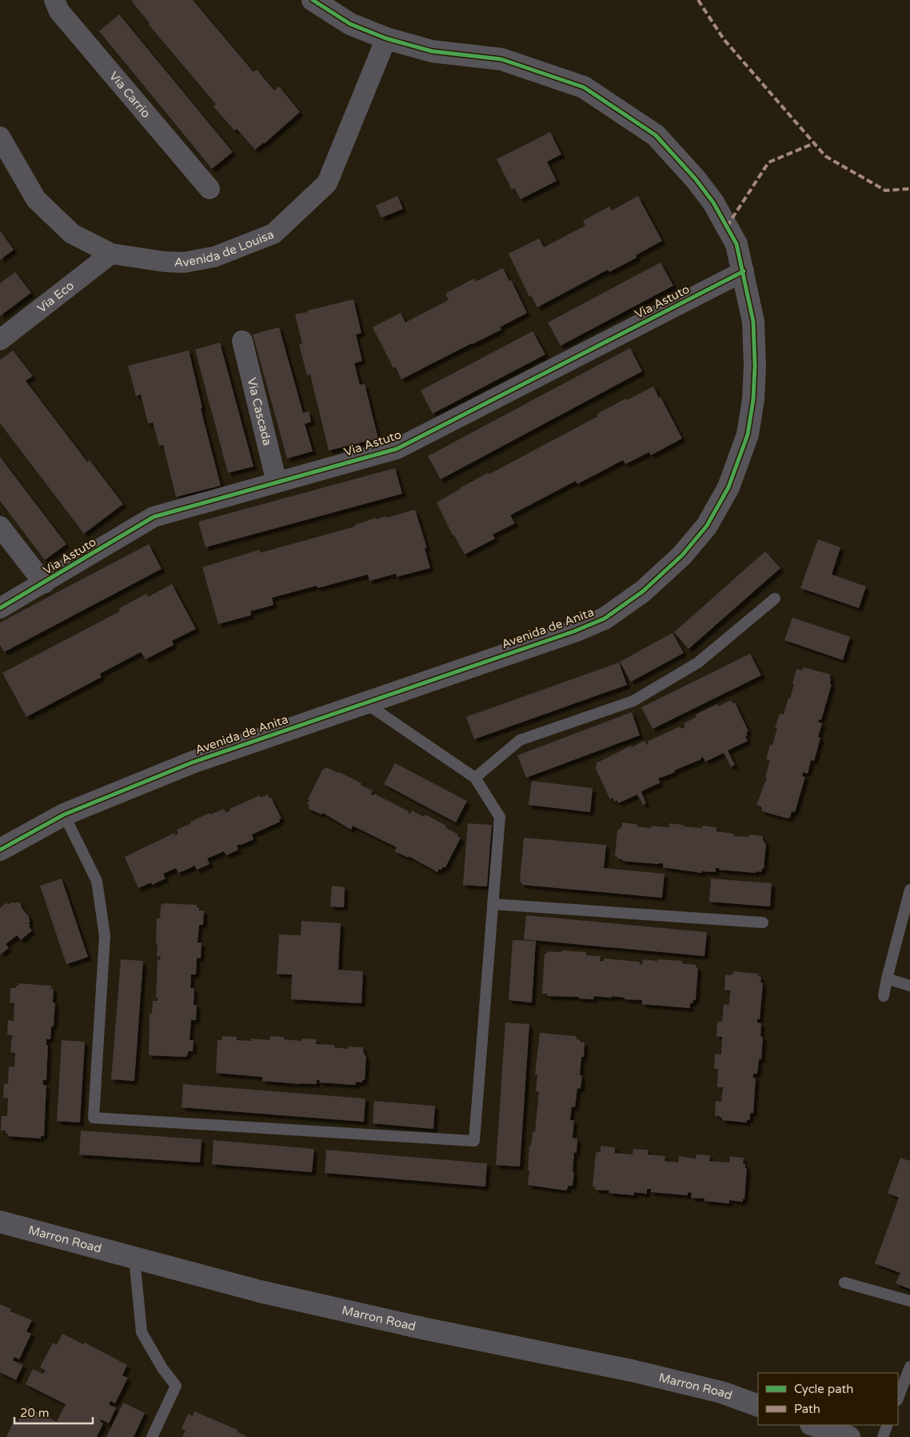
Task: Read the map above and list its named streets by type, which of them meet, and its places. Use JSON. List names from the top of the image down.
{
  "streets": {
    "street": [
      "Via Carrio",
      "Avenida de Louisa",
      "Via Eco",
      "Via Astuto",
      "Via Cascada",
      "Avenida de Anita",
      "Marron Road"
    ]
  },
  "crossings": [
    ["Avenida de Louisa", "Via Eco"],
    ["Avenida de Louisa", "Avenida de Anita"],
    ["Via Astuto", "Via Cascada"],
    ["Via Astuto", "Avenida de Anita"]
  ],
  "legend": ["Cycle path", "Path"],
  "scale_bar": "20 m"
}
